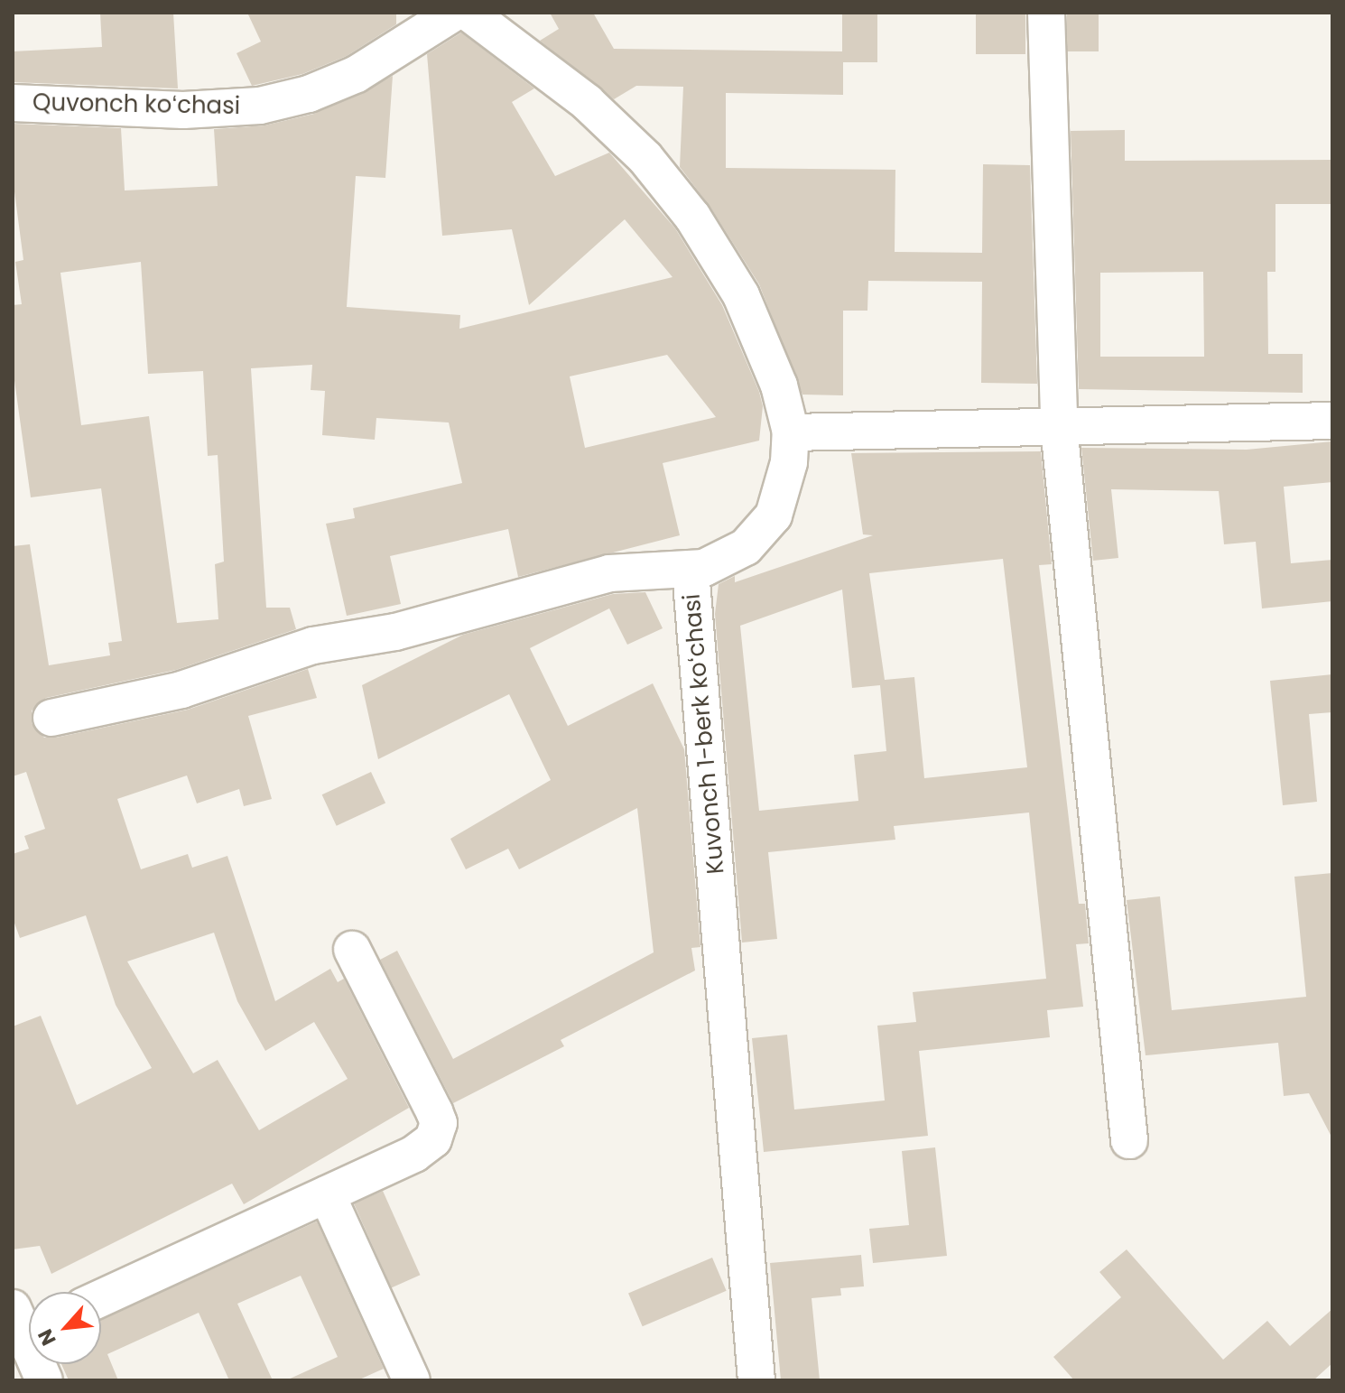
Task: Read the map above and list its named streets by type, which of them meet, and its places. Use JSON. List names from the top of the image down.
{
  "streets": {
    "street": ["Quvonch koʻchasi", "Kuvonch 1-berk koʻchasi"]
  },
  "north": "bottom left"
}
